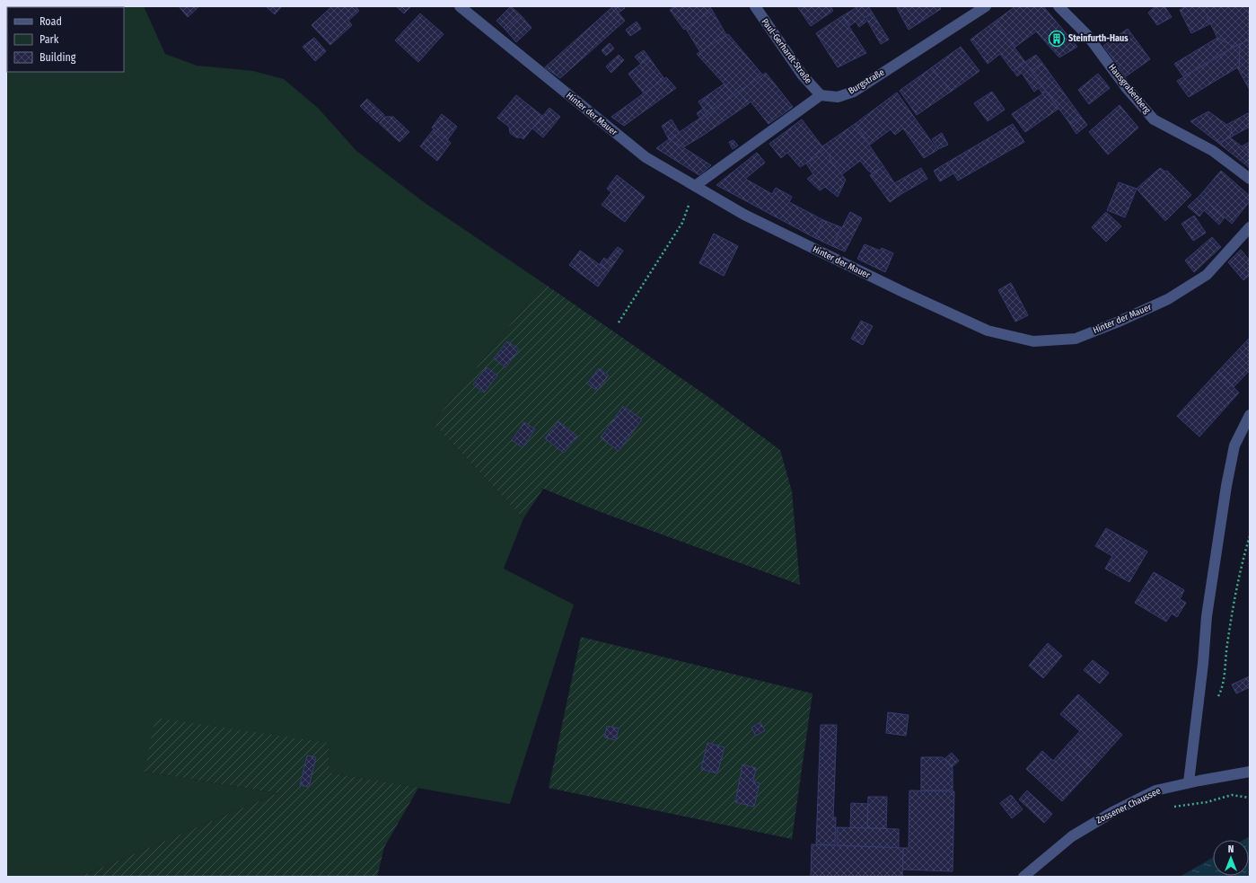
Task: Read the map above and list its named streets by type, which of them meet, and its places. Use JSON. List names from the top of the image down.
{
  "streets": {
    "street": [
      "Paul-Gerhardt-Straße",
      "Burgstraße",
      "Hausgrabenberg",
      "Hinter der Mauer",
      "Zossener Chaussee"
    ]
  },
  "crossings": [
    ["Paul-Gerhardt-Straße", "Burgstraße"]
  ],
  "places": {
    "building": ["Steinfurth-Haus"]
  },
  "legend": ["Road", "Park", "Building"],
  "north": "top"
}
